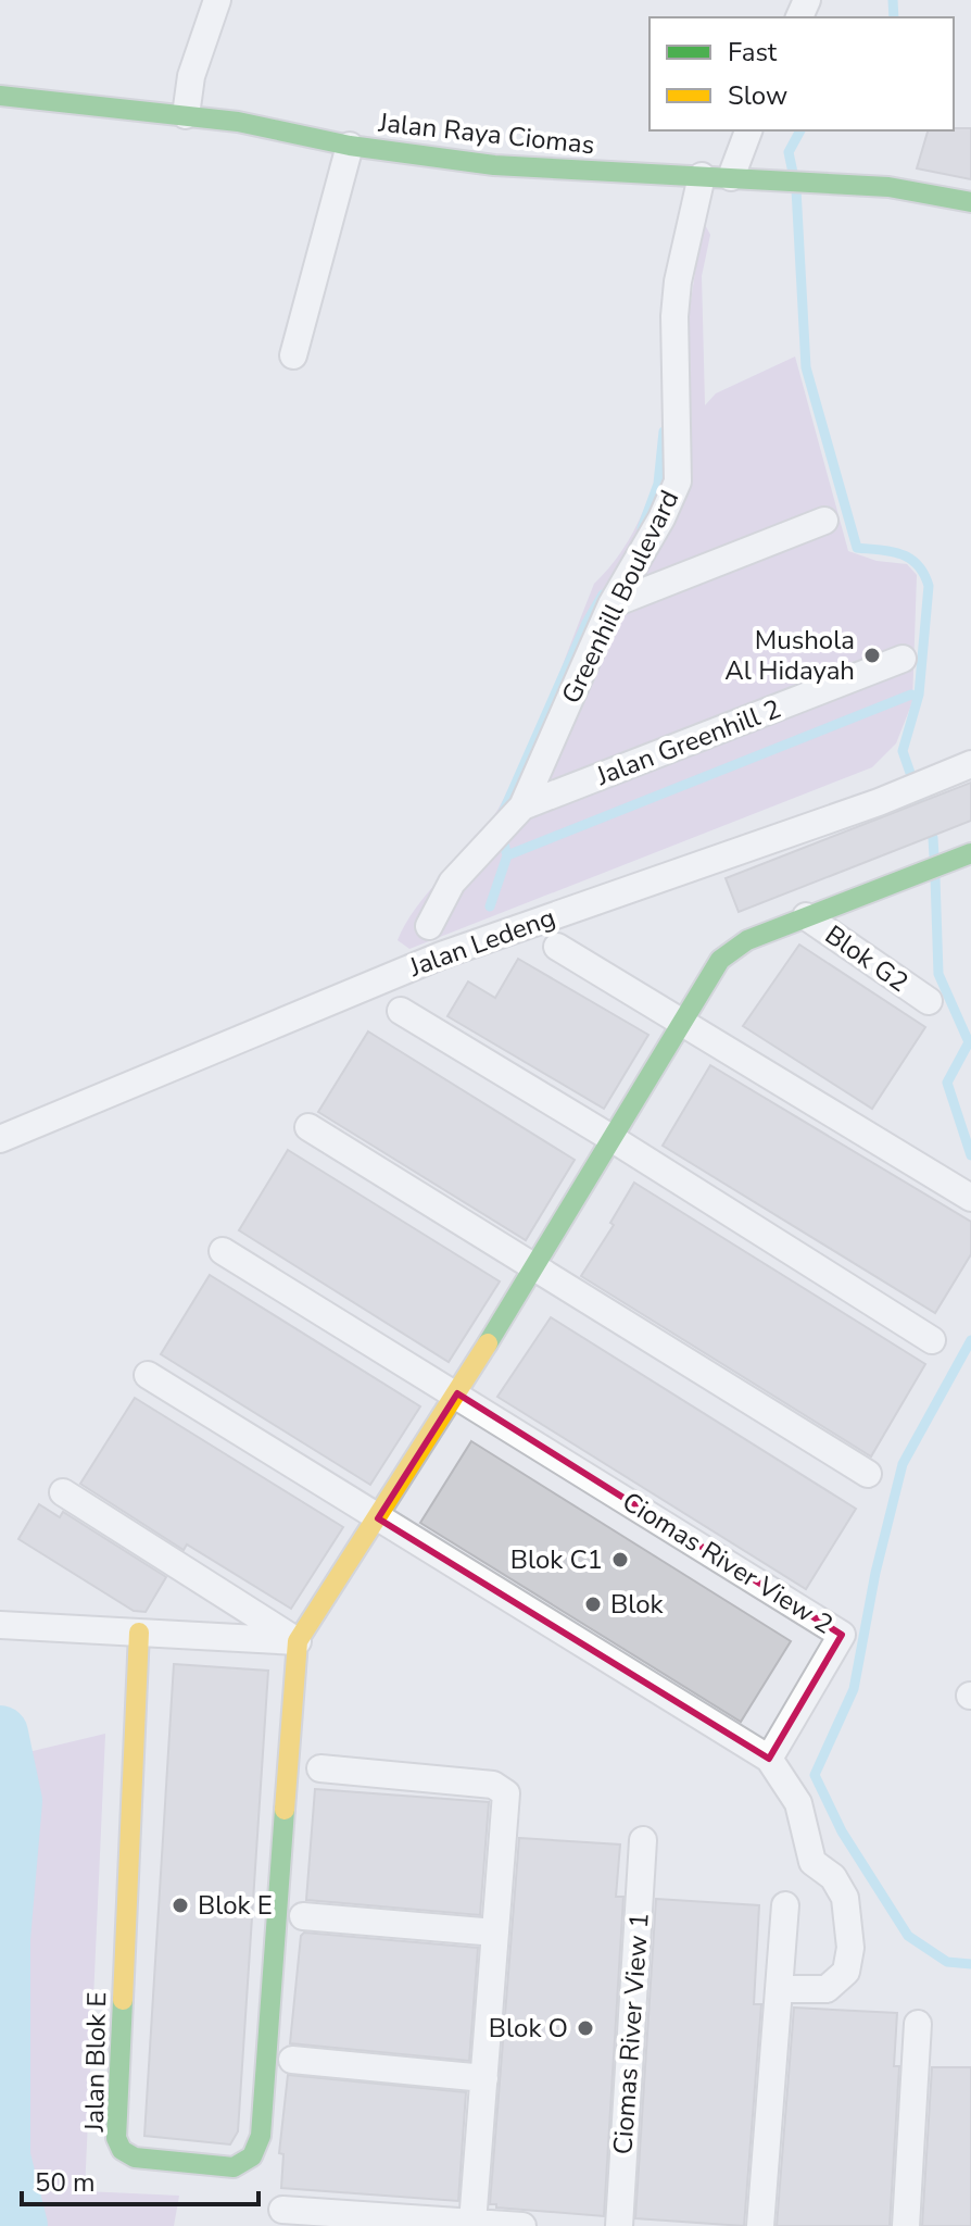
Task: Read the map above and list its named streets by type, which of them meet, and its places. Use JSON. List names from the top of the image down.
{
  "streets": {
    "street": [
      "Jalan Raya Ciomas",
      "Greenhill Boulevard",
      "Jalan Greenhill 2",
      "Jalan Ledeng",
      "Blok G2",
      "Ciomas River View 2",
      "Ciomas River View 1",
      "Jalan Blok E"
    ]
  },
  "crossings": [
    ["Jalan Raya Ciomas", "Greenhill Boulevard"],
    ["Greenhill Boulevard", "Jalan Greenhill 2"]
  ],
  "places": [
    "Mushola Al Hidayah",
    "Blok C1",
    "Blok",
    "Blok E",
    "Blok O"
  ],
  "legend": ["Fast", "Slow"],
  "scale_bar": "50 m"
}
